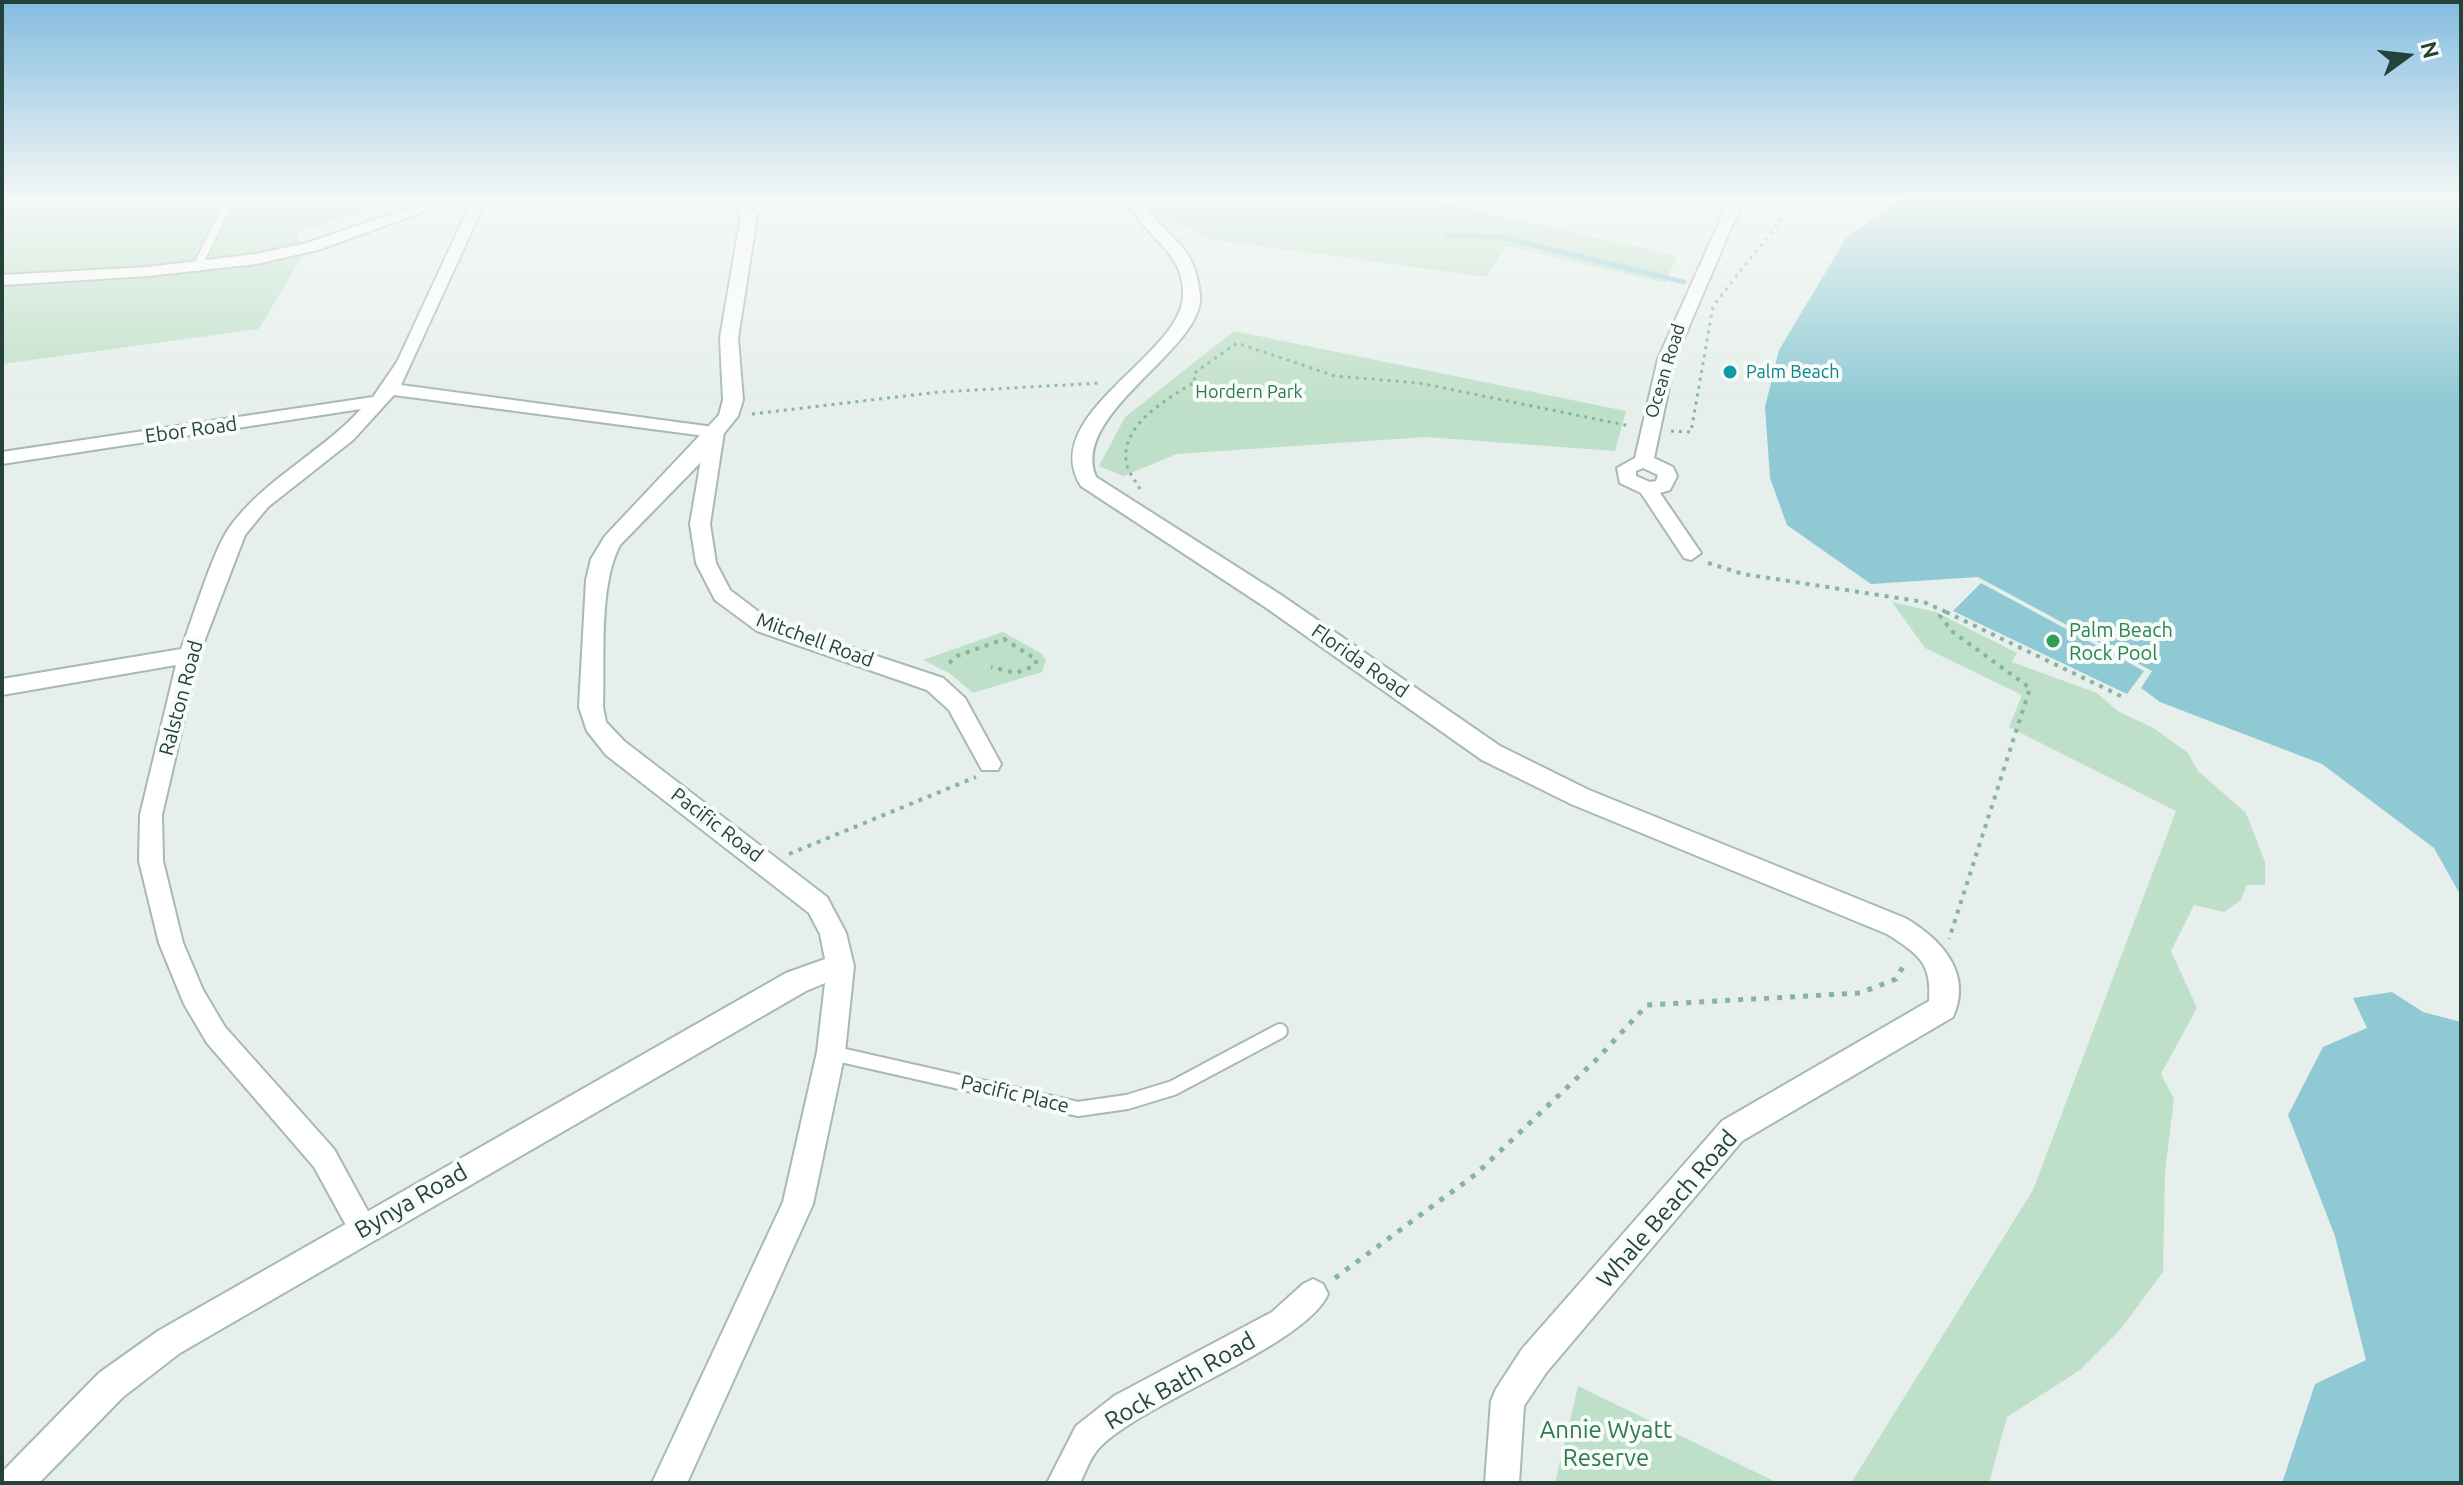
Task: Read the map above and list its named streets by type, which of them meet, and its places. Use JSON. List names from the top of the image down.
{
  "streets": {
    "street": [
      "Ocean Road",
      "Ebor Road",
      "Mitchell Road",
      "Florida Road",
      "Ralston Road",
      "Pacific Road",
      "Bynya Road",
      "Whale Beach Road",
      "Rock Bath Road"
    ],
    "lane": ["Pacific Place"]
  },
  "crossings": [
    ["Ebor Road", "Mitchell Road"],
    ["Ebor Road", "Ralston Road"],
    ["Ebor Road", "Pacific Road"],
    ["Mitchell Road", "Pacific Road"],
    ["Florida Road", "Whale Beach Road"],
    ["Ralston Road", "Bynya Road"],
    ["Pacific Road", "Pacific Place"],
    ["Pacific Road", "Bynya Road"]
  ],
  "parks": ["Hordern Park", "Annie Wyatt Reserve"],
  "places": ["Palm Beach", "Palm Beach Rock Pool"],
  "north": "right"
}
